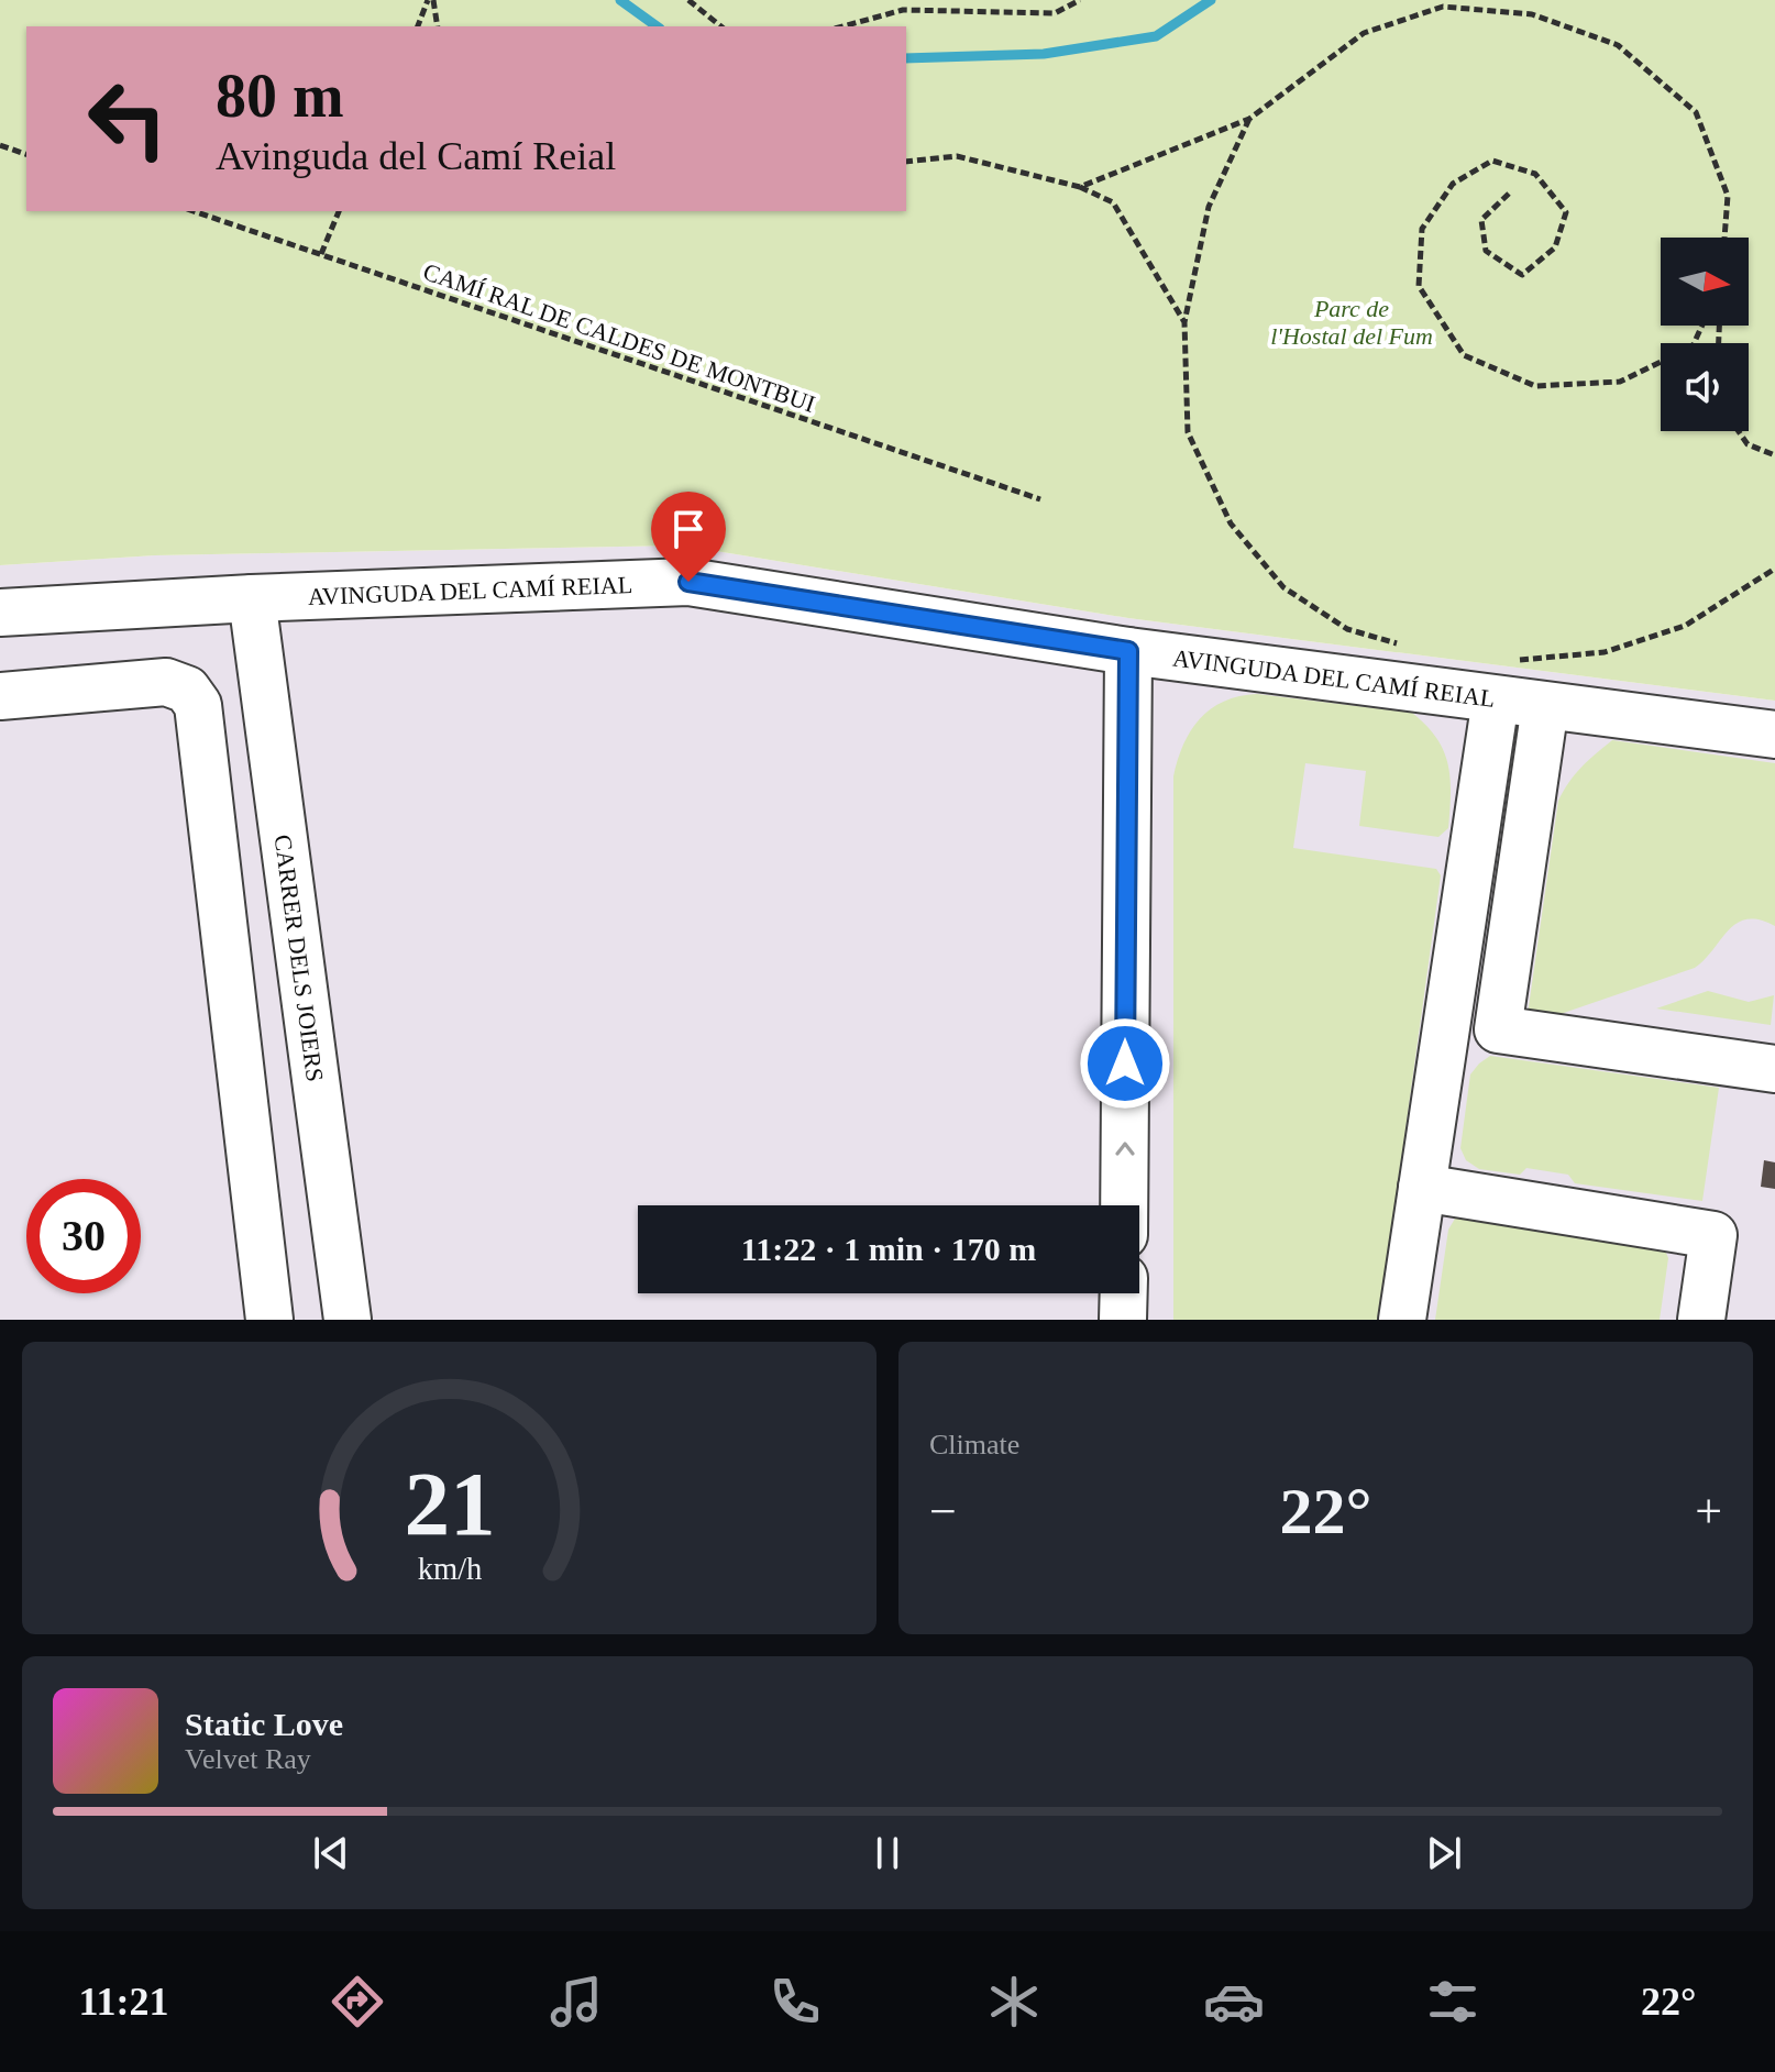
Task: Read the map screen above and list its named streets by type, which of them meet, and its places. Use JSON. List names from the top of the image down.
{
  "streets": {
    "street": ["AVINGUDA DEL CAMÍ REIAL", "CARRER DELS JOIERS"],
    "path": ["CAMÍ RAL DE CALDES DE MONTBUI"]
  },
  "crossings": [
    ["AVINGUDA DEL CAMÍ REIAL", "CARRER DELS JOIERS"]
  ],
  "parks": ["Parc de l'Hostal del Fum"],
  "north": "right",
  "page": {
    "turn": ["80 m", "Avinguda del Camí Reial"],
    "limit": "30",
    "trip": "11:22 · 1 min · 170 m",
    "tile": "Climate",
    "heat": ["−", "22°", "+"],
    "song": ["Static Love", "Velvet Ray"],
    "tabs": ["11:21", "22°"],
    "gauge": ["21", "km/h"]
  }
}
